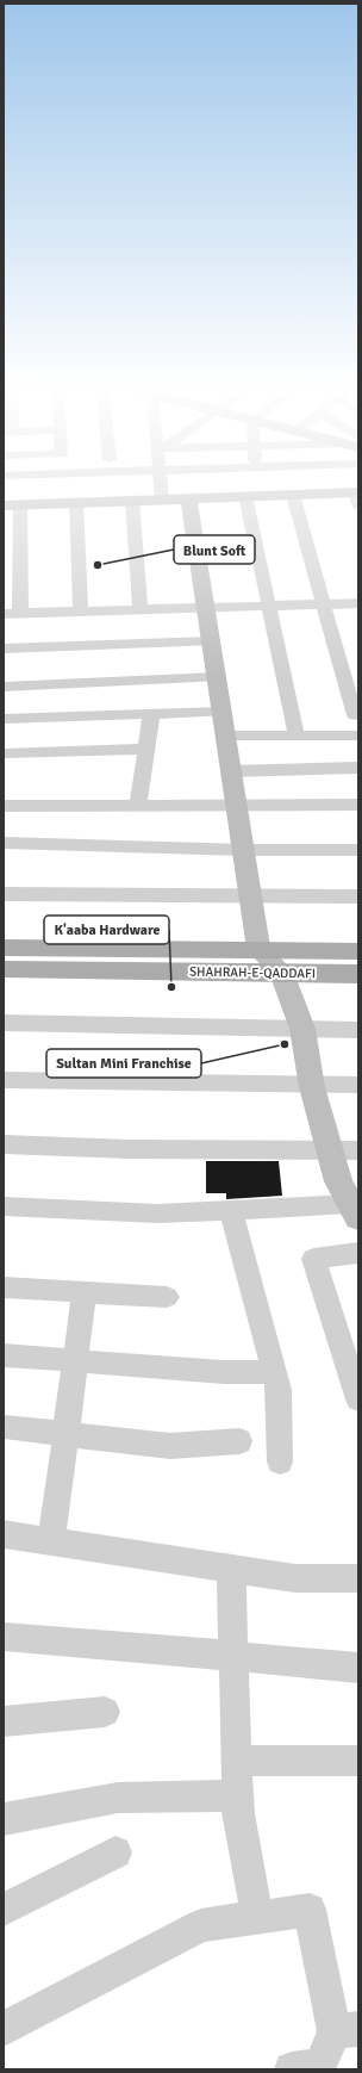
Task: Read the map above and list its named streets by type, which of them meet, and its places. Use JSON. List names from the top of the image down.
{
  "streets": {
    "main road": ["SHAHRAH-E-QADDAFI"]
  },
  "places": ["Blunt Soft", "K'aaba Hardware", "Sultan Mini Franchise"]
}
